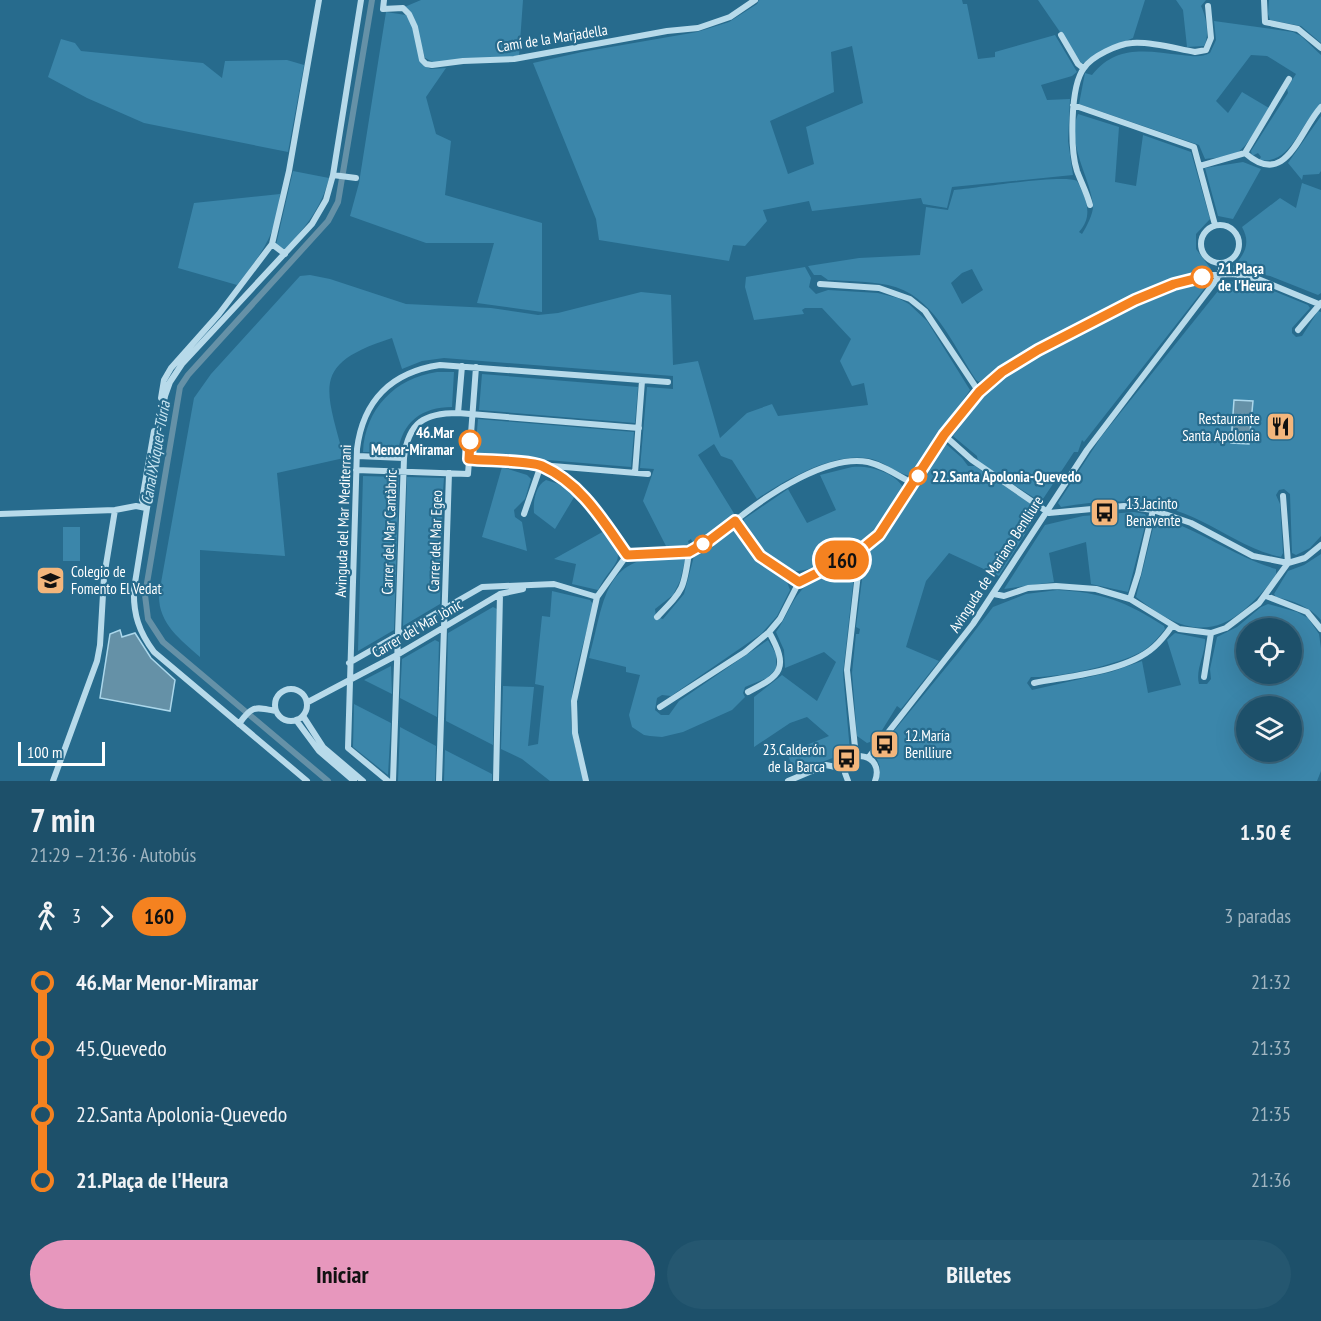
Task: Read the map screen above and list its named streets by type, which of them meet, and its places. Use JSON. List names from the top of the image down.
{
  "streets": {
    "street": [
      "Camí de la Marjadella",
      "Avinguda del Mar Mediterrani",
      "Carrer del Mar Cantàbric",
      "Carrer del Mar Egeo",
      "Avinguda de Mariano Benlliure",
      "Carrer del Mar Jònic"
    ]
  },
  "crossings": [
    ["Avinguda del Mar Mediterrani", "Carrer del Mar Jònic"],
    ["Carrer del Mar Cantàbric", "Carrer del Mar Jònic"],
    ["Carrer del Mar Egeo", "Carrer del Mar Jònic"]
  ],
  "water": ["Canal Xúquer-Túria"],
  "places": {
    "other": ["21.Plaça de l'Heura", "46.Mar Menor-Miramar", "22.Santa Apolonia-Quevedo"],
    "restaurant": ["Restaurante Santa Apolonia"],
    "bus stop": ["13.Jacinto Benavente", "12.María Benlliure", "23.Calderón de la Barca"],
    "school or university": ["Colegio de Fomento El Vedat"]
  },
  "lines": ["bus line 160"],
  "scale_bar": "100 m",
  "page": {
    "on_map": "160",
    "scale": "100 m",
    "heading": ["7 min", "21:29 – 21:36 · Autobús", "1.50 €"],
    "legs": ["3", "160", "3 paradas"],
    "list": [
      {
        "name": "46.Mar Menor-Miramar",
        "value": "21:32"
      },
      {
        "name": "45.Quevedo",
        "value": "21:33"
      },
      {
        "name": "22.Santa Apolonia-Quevedo",
        "value": "21:35"
      },
      {
        "name": "21.Plaça de l'Heura",
        "value": "21:36"
      }
    ],
    "buttons": ["Iniciar", "Billetes"]
  }
}
